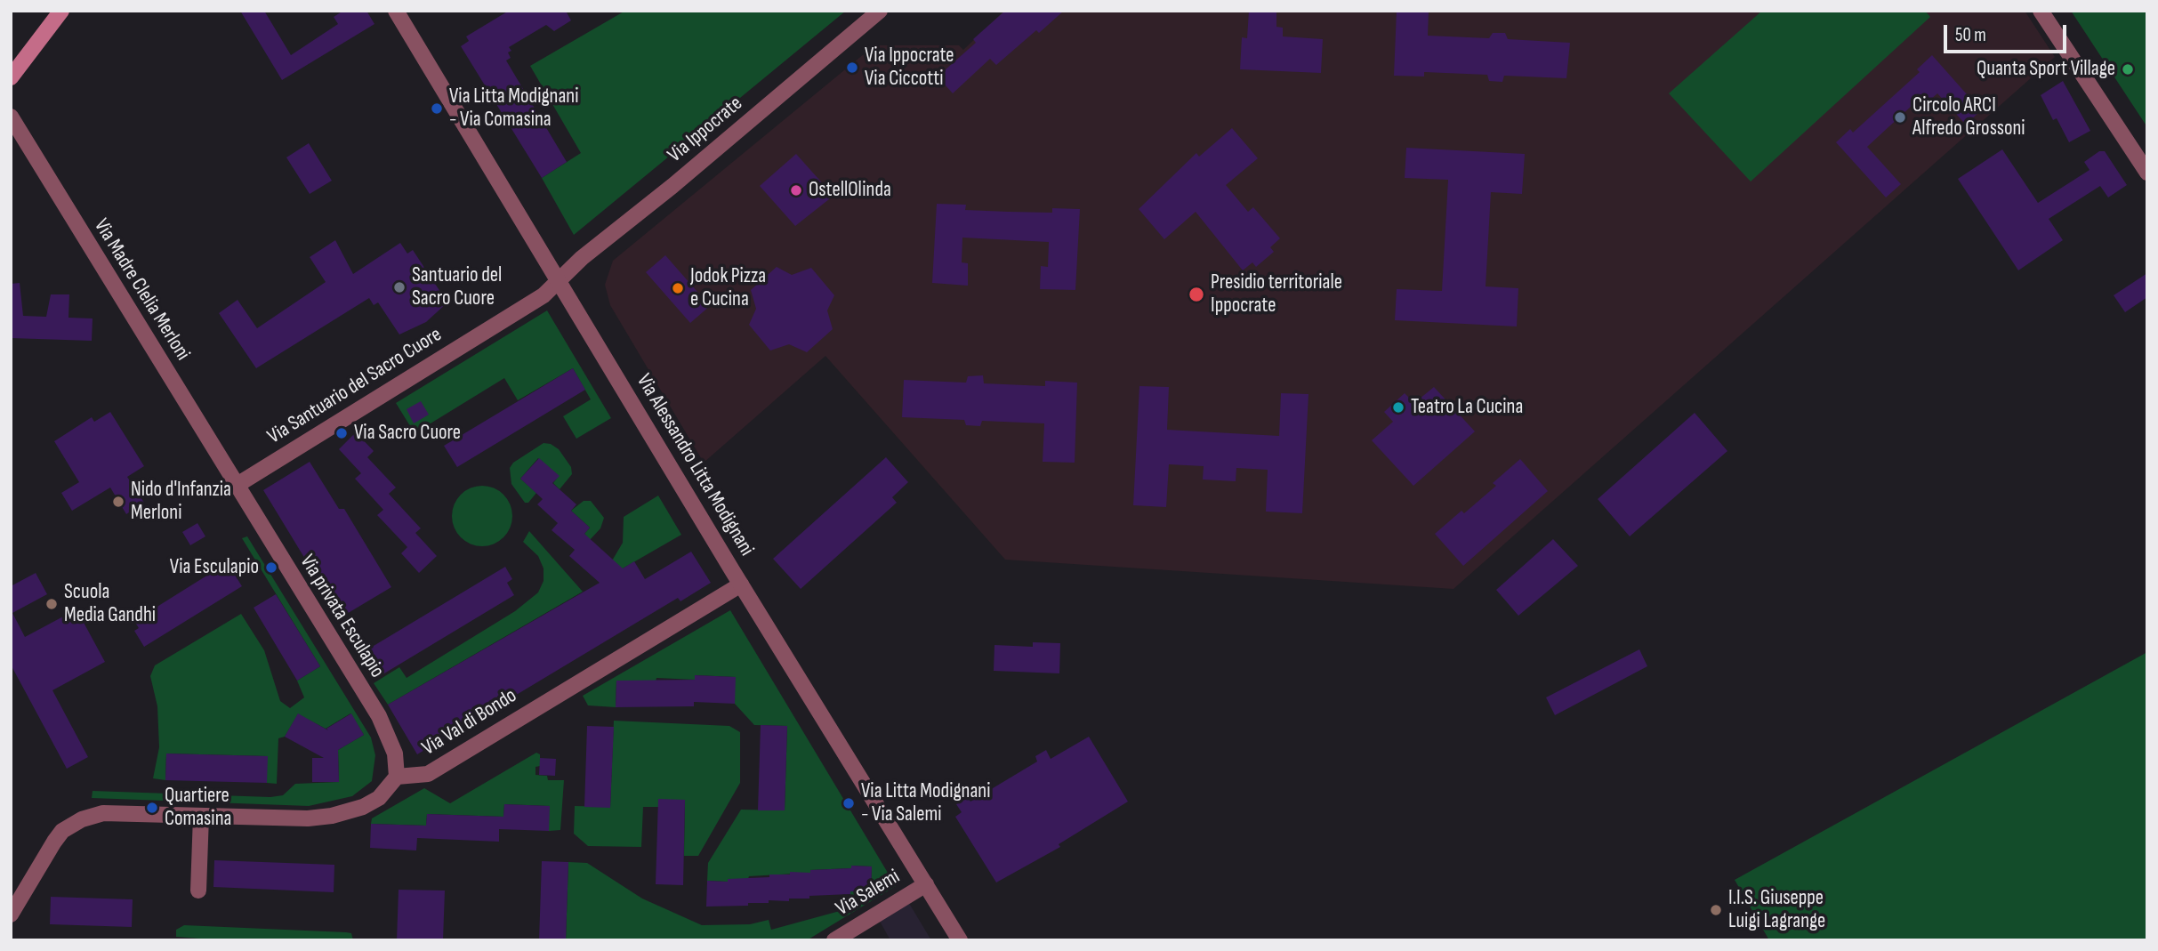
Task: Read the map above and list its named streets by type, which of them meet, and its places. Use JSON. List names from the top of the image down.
{
  "streets": {
    "street": [
      "Via Ippocrate",
      "Via Madre Clelia Merloni",
      "Via Santuario del Sacro Cuore",
      "Via Alessandro Litta Modignani",
      "Via privata Esculapio",
      "Via Val di Bondo",
      "Via Salemi"
    ]
  },
  "crossings": [
    ["Via Ippocrate", "Via Santuario del Sacro Cuore"],
    ["Via Ippocrate", "Via Alessandro Litta Modignani"],
    ["Via Madre Clelia Merloni", "Via Santuario del Sacro Cuore"],
    ["Via Madre Clelia Merloni", "Via privata Esculapio"],
    ["Via Santuario del Sacro Cuore", "Via Alessandro Litta Modignani"],
    ["Via Santuario del Sacro Cuore", "Via privata Esculapio"],
    ["Via Alessandro Litta Modignani", "Via Val di Bondo"],
    ["Via Alessandro Litta Modignani", "Via Salemi"],
    ["Via privata Esculapio", "Via Val di Bondo"]
  ],
  "places": [
    "Via Ippocrate Via Ciccotti",
    "Quanta Sport Village",
    "Via Litta Modignani - Via Comasina",
    "Circolo ARCI Alfredo Grossoni",
    "OstellOlinda",
    "Santuario del Sacro Cuore",
    "Jodok Pizza e Cucina",
    "Presidio territoriale Ippocrate",
    "Teatro La Cucina",
    "Via Sacro Cuore",
    "Nido d'Infanzia Merloni",
    "Via Esculapio",
    "Scuola Media Gandhi",
    "Via Litta Modignani - Via Salemi",
    "Quartiere Comasina",
    "I.I.S. Giuseppe Luigi Lagrange"
  ],
  "scale_bar": "50 m"
}
